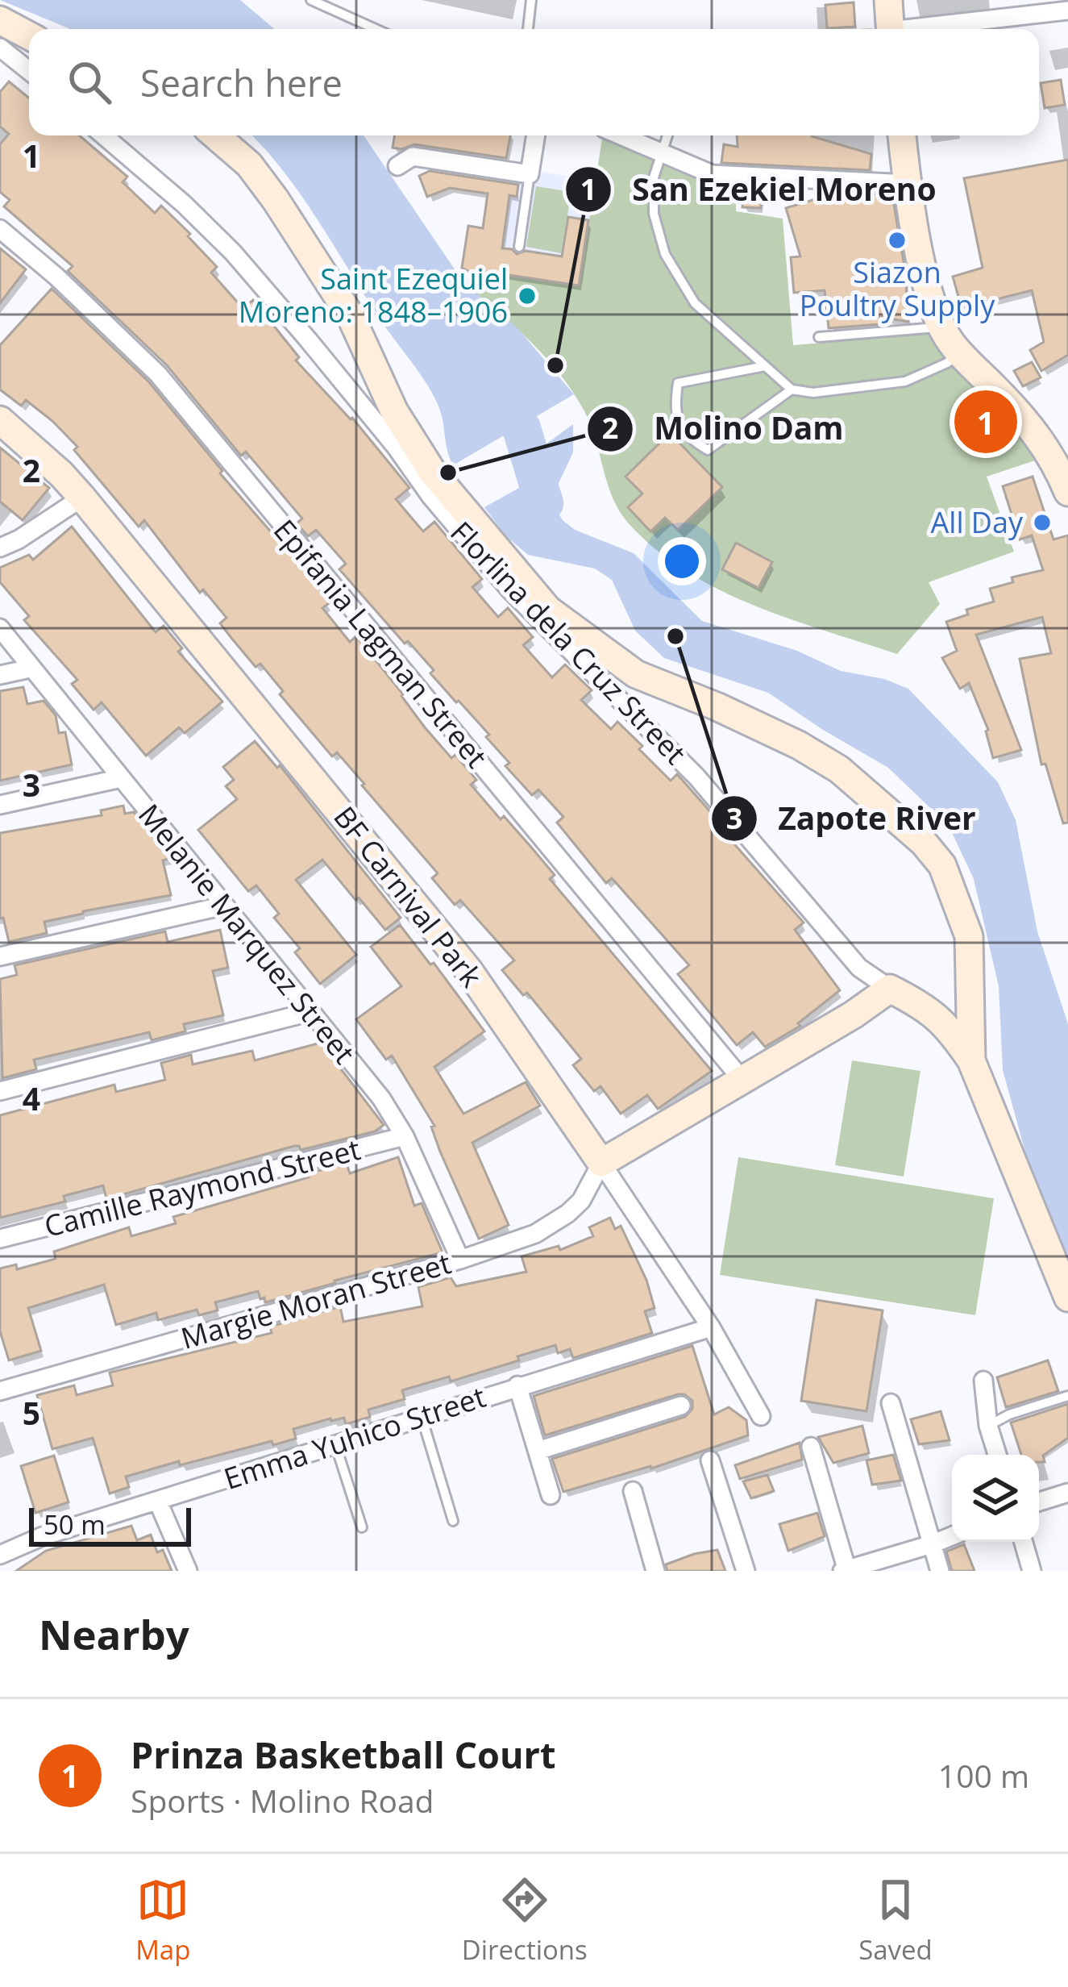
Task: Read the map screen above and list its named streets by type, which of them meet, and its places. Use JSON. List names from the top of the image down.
{
  "streets": {
    "main road": ["Florlina dela Cruz Street", "BF Carnival Park"],
    "street": [
      "Epifania Lagman Street",
      "Melanie Marquez Street",
      "Camille Raymond Street",
      "Margie Moran Street",
      "Emma Yuhico Street"
    ]
  },
  "crossings": [
    ["BF Carnival Park", "Margie Moran Street"],
    ["BF Carnival Park", "Emma Yuhico Street"],
    ["Melanie Marquez Street", "Camille Raymond Street"],
    ["Melanie Marquez Street", "Margie Moran Street"]
  ],
  "places": [
    "Siazon Poultry Supply",
    "Saint Ezequiel Moreno: 1848–1906",
    "San Ezekiel Moreno",
    "Molino Dam",
    "All Day",
    "Zapote River"
  ],
  "scale_bar": "50 m",
  "page": {
    "search": "Search here",
    "pins": "1",
    "scale": "50 m",
    "heading": "Nearby",
    "list": [
      {
        "mark": "1",
        "name": "Prinza Basketball Court",
        "note": "Sports · Molino Road",
        "value": "100 m"
      }
    ],
    "nav": ["Map", "Directions", "Saved"]
  },
  "grid": {
    "rows": [
      "1",
      "2",
      "3",
      "4",
      "5"
    ]
  }
}
